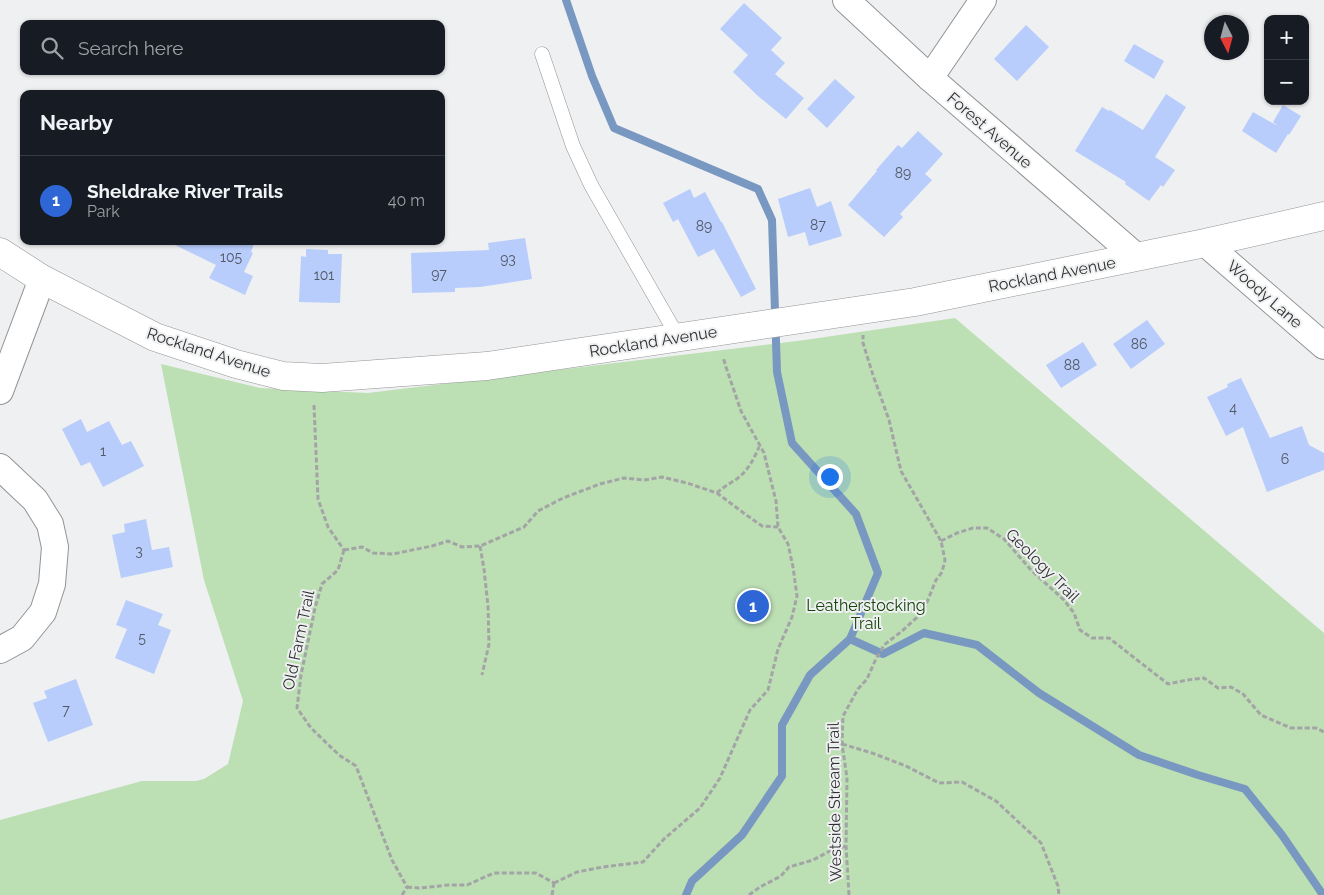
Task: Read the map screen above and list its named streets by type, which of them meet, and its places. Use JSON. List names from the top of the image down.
{
  "streets": {
    "street": ["Forest Avenue", "Rockland Avenue", "Woody Lane"],
    "path": ["Geology Trail", "Old Farm Trail", "Westside Stream Trail"]
  },
  "crossings": [
    ["Forest Avenue", "Rockland Avenue"],
    ["Rockland Avenue", "Woody Lane"],
    ["Rockland Avenue", "Westside Stream Trail"],
    ["Geology Trail", "Westside Stream Trail"]
  ],
  "parks": ["Leatherstocking Trail"],
  "house_numbers": [
    "89",
    "87",
    "89",
    "105",
    "93",
    "97",
    "101",
    "86",
    "88",
    "4",
    "1",
    "6",
    "3",
    "5",
    "7"
  ],
  "north": "bottom",
  "page": {
    "map_buttons": ["+", "−"],
    "search": "Search here",
    "heading": "Nearby",
    "list": [
      {
        "mark": "1",
        "name": "Sheldrake River Trails",
        "note": "Park",
        "value": "40 m"
      }
    ],
    "pins": "1"
  }
}
